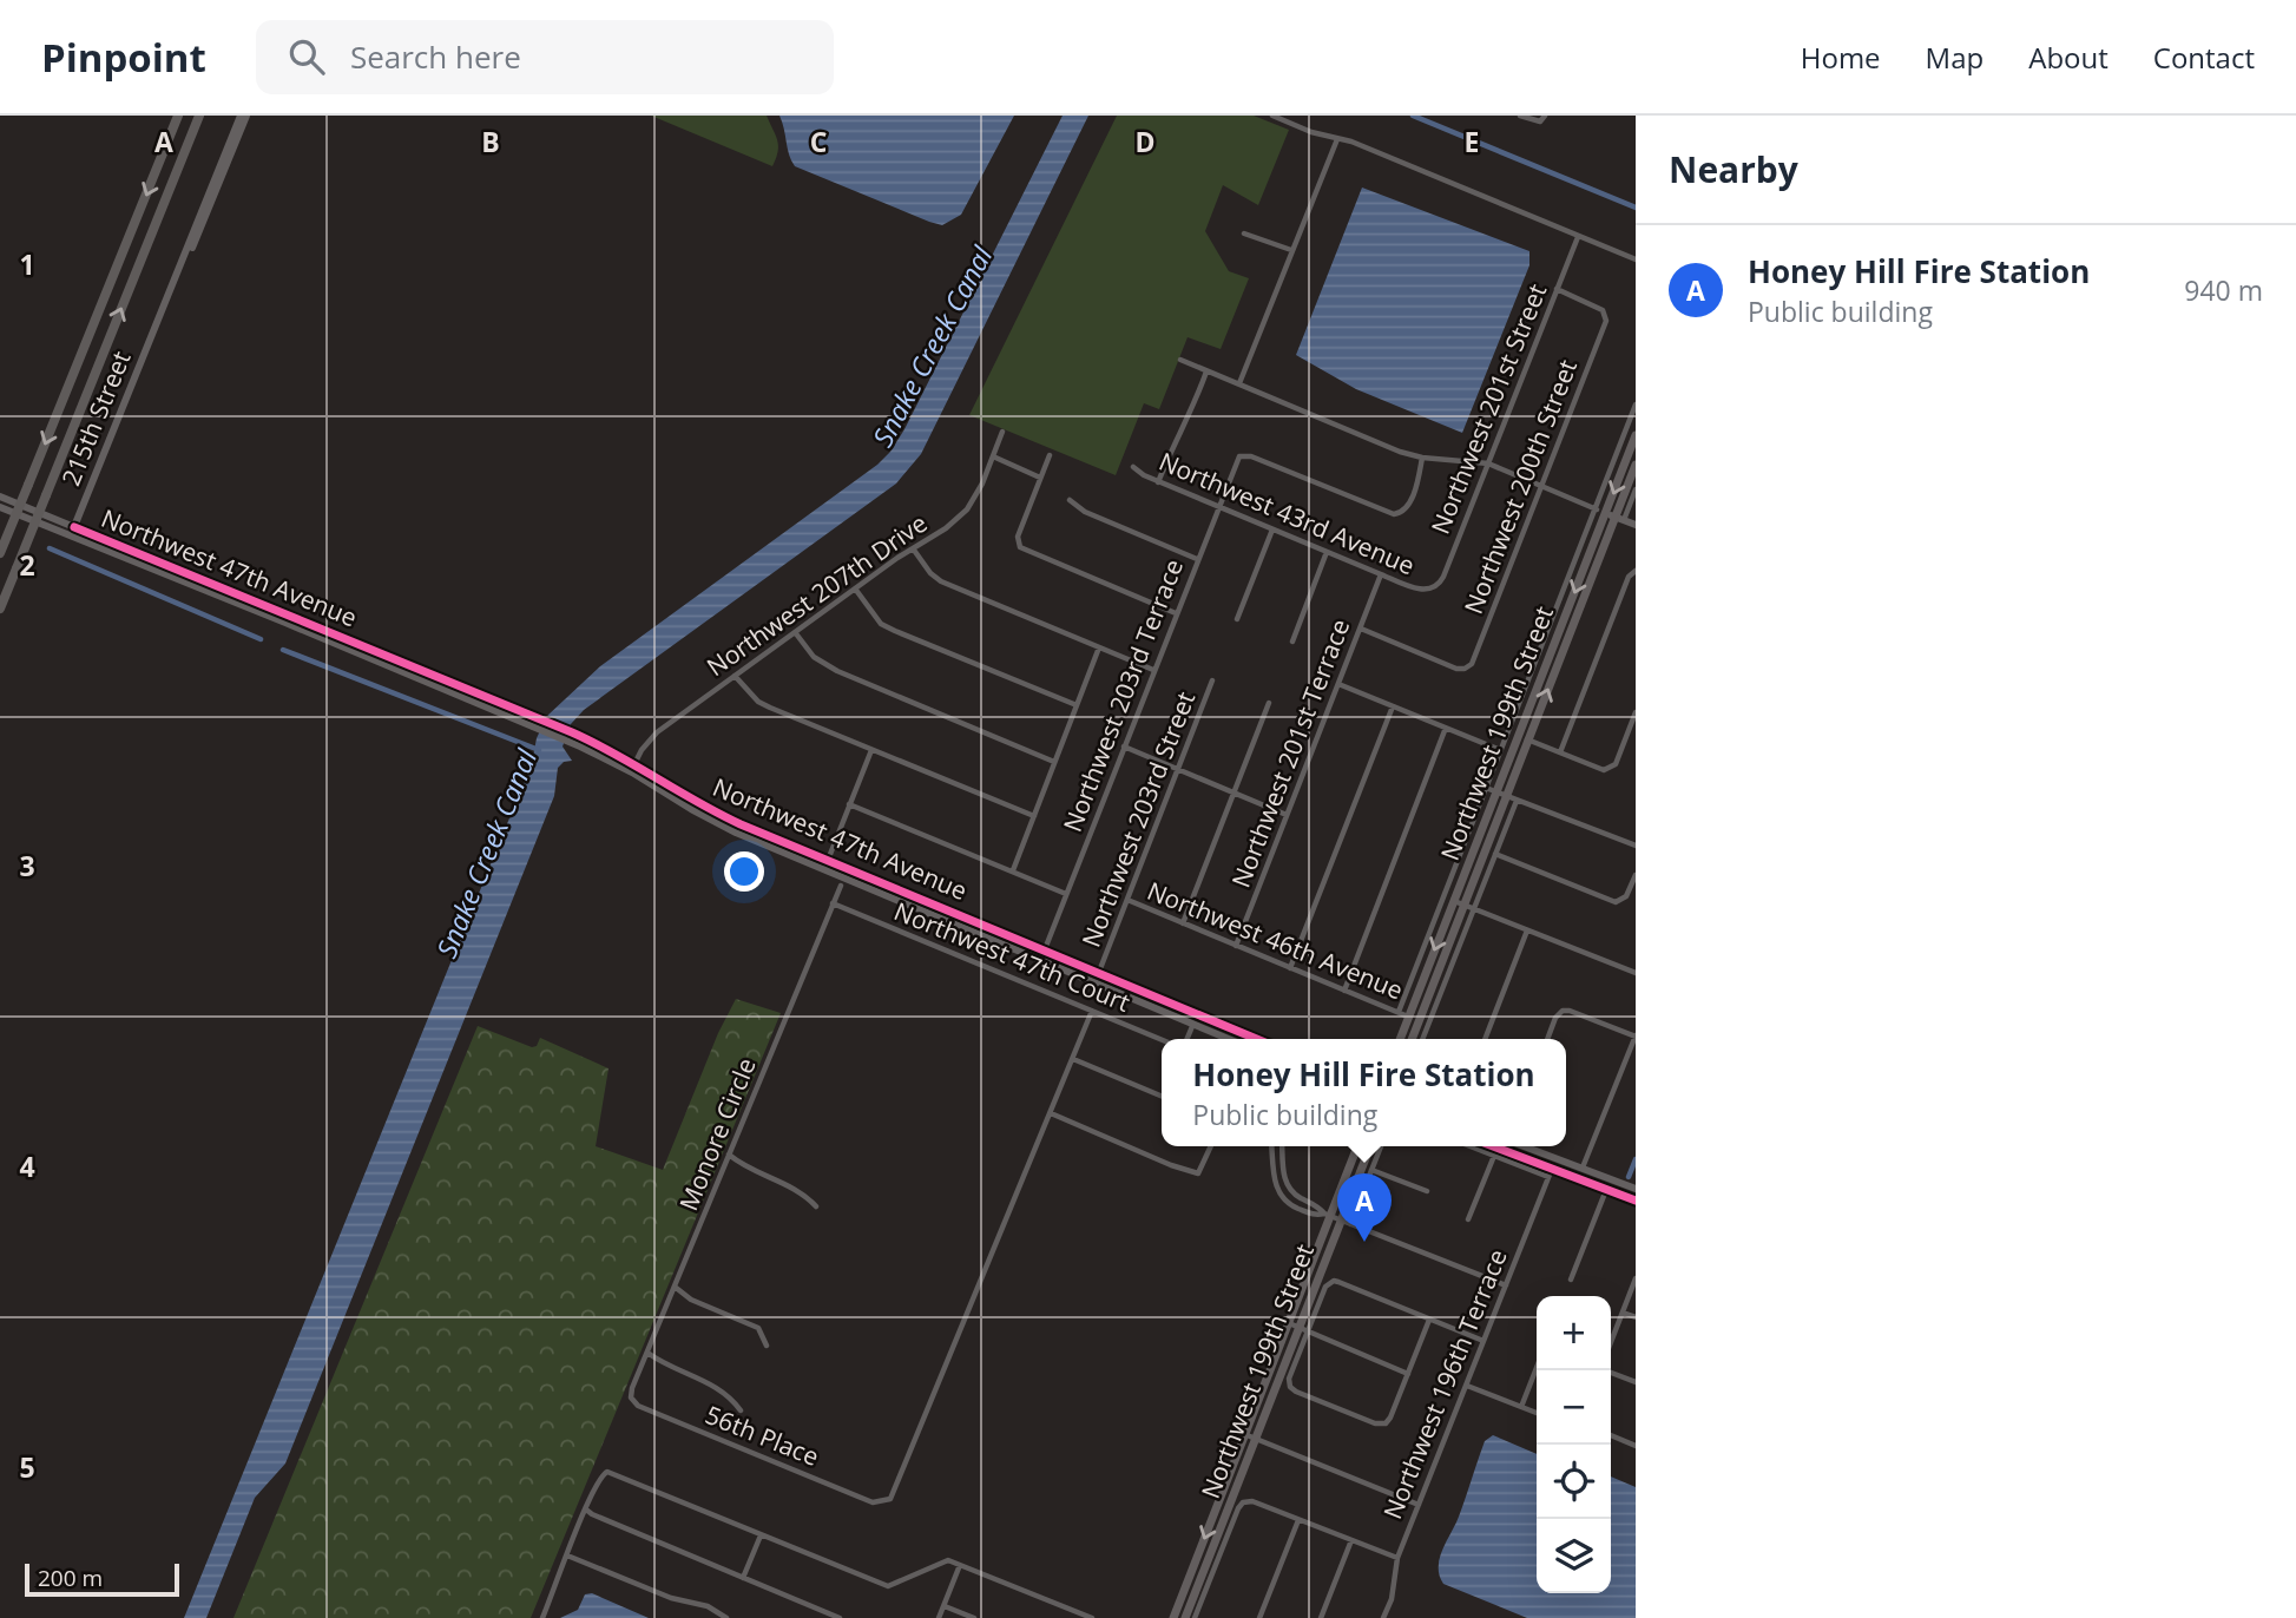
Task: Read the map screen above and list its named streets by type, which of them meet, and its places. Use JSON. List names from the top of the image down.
{
  "streets": {
    "main road": ["215th Street", "Northwest 47th Avenue", "Northwest 199th Street"],
    "street": [
      "Northwest 201st Street",
      "Northwest 200th Street",
      "Northwest 43rd Avenue",
      "Northwest 207th Drive",
      "Northwest 203rd Terrace",
      "Northwest 201st Terrace",
      "Northwest 203rd Street",
      "Northwest 46th Avenue",
      "Northwest 47th Court",
      "Monore Circle",
      "Northwest 196th Terrace",
      "56th Place"
    ]
  },
  "crossings": [
    ["Northwest 201st Street", "Northwest 200th Street"],
    ["Northwest 201st Street", "Northwest 43rd Avenue"],
    ["215th Street", "Northwest 47th Avenue"],
    ["Northwest 200th Street", "Northwest 201st Terrace"],
    ["Northwest 43rd Avenue", "Northwest 203rd Terrace"],
    ["Northwest 43rd Avenue", "Northwest 201st Terrace"],
    ["Northwest 47th Avenue", "Northwest 207th Drive"],
    ["Northwest 47th Avenue", "Northwest 203rd Terrace"],
    ["Northwest 47th Avenue", "Northwest 203rd Street"],
    ["Northwest 199th Street", "Northwest 46th Avenue"],
    ["Northwest 201st Terrace", "Northwest 46th Avenue"],
    ["Northwest 203rd Street", "Northwest 46th Avenue"],
    ["Northwest 47th Court", "Monore Circle"],
    ["Monore Circle", "56th Place"]
  ],
  "water": ["Snake Creek Canal"],
  "scale_bar": "200 m",
  "page": {
    "header": "Pinpoint",
    "search": "Search here",
    "nav": [
      "Home",
      "Map",
      "About",
      "Contact"
    ],
    "heading": "Nearby",
    "list": [
      {
        "mark": "A",
        "name": "Honey Hill Fire Station",
        "note": "Public building",
        "value": "940 m"
      }
    ],
    "popup": ["Honey Hill Fire Station", "Public building"],
    "pins": "A",
    "map_buttons": ["+", "−"],
    "scale": "200 m"
  },
  "grid": {
    "columns": [
      "A",
      "B",
      "C",
      "D",
      "E"
    ],
    "rows": [
      "1",
      "2",
      "3",
      "4",
      "5"
    ]
  }
}
